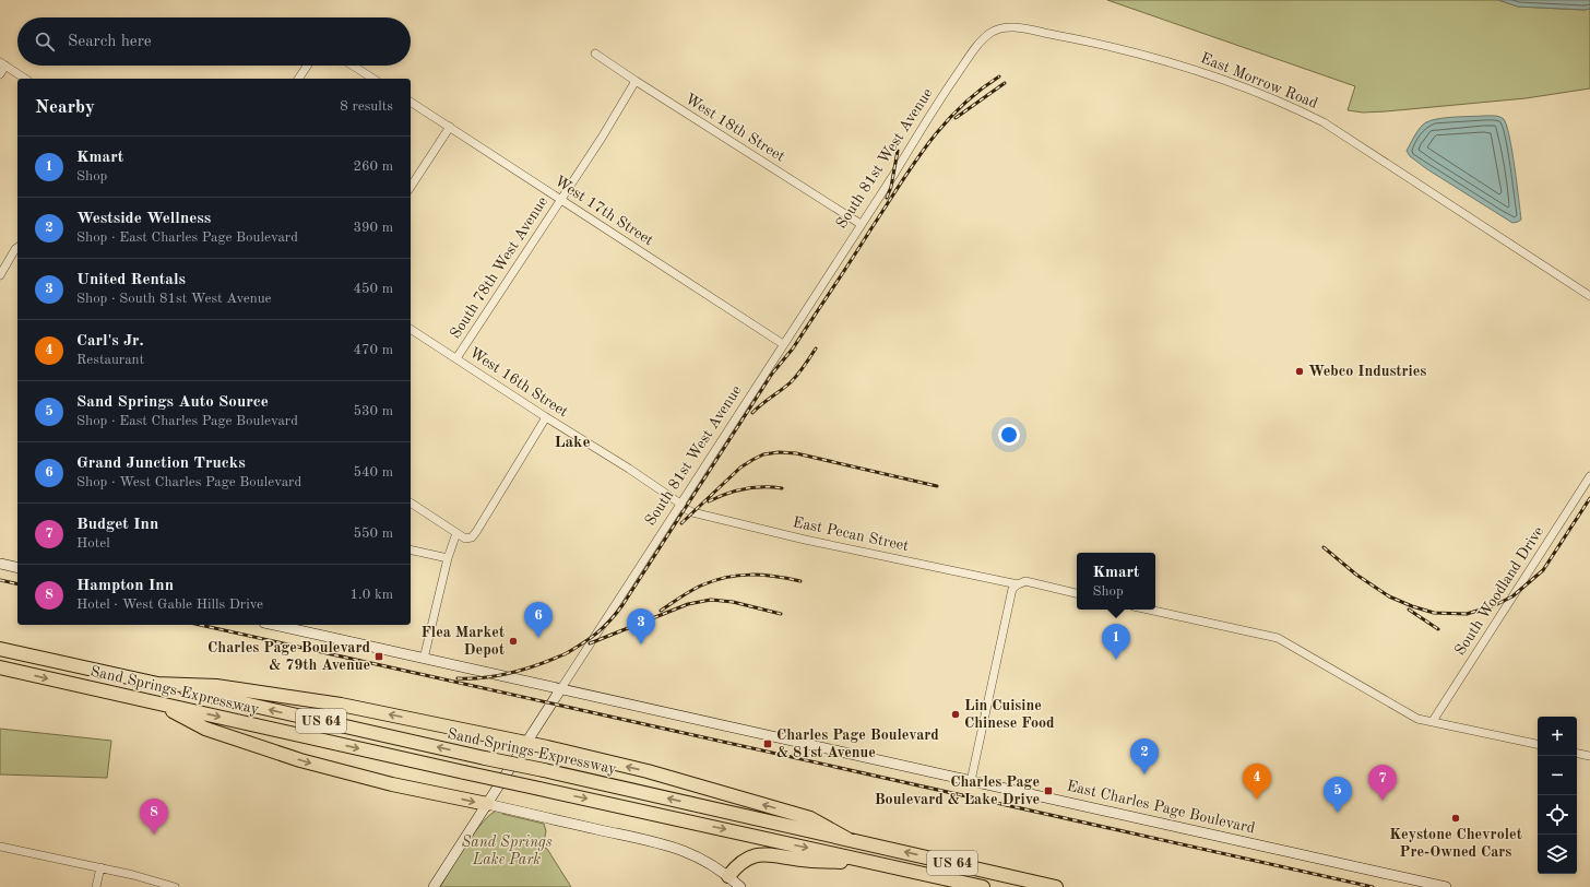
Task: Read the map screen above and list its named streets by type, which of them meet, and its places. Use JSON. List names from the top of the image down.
{
  "streets": {
    "highway": ["Sand Springs Expressway", "US 64"],
    "main road": ["South 81st West Avenue", "East Charles Page Boulevard"],
    "street": [
      "East Morrow Road",
      "West 18th Street",
      "West 17th Street",
      "South 78th West Avenue",
      "West 16th Street",
      "East Pecan Street",
      "South Woodland Drive"
    ]
  },
  "crossings": [
    ["East Morrow Road", "South 81st West Avenue"],
    ["West 18th Street", "South 81st West Avenue"],
    ["West 18th Street", "South 78th West Avenue"],
    ["South 81st West Avenue", "West 17th Street"],
    ["South 81st West Avenue", "West 16th Street"],
    ["South 81st West Avenue", "East Pecan Street"],
    ["South 81st West Avenue", "East Charles Page Boulevard"],
    ["West 17th Street", "South 78th West Avenue"],
    ["South 78th West Avenue", "West 16th Street"],
    ["West 16th Street", "East Pecan Street"]
  ],
  "districts": ["Lake"],
  "parks": ["Sand Springs Lake Park"],
  "places": {
    "other": [
      "Webco Industries",
      "Flea Market Depot",
      "Lin Cuisine Chinese Food",
      "Keystone Chevrolet Pre-Owned Cars"
    ],
    "transit": ["Charles Page Boulevard & 79th Avenue", "Charles Page Boulevard & 81st Avenue", "Charles Page Boulevard & Lake Drive"]
  },
  "page": {
    "search": "Search here",
    "heading": ["Nearby", "8 results"],
    "list": [
      {
        "mark": "1",
        "name": "Kmart",
        "note": "Shop",
        "value": "260 m"
      },
      {
        "mark": "2",
        "name": "Westside Wellness",
        "note": "Shop · East Charles Page Boulevard",
        "value": "390 m"
      },
      {
        "mark": "3",
        "name": "United Rentals",
        "note": "Shop · South 81st West Avenue",
        "value": "450 m"
      },
      {
        "mark": "4",
        "name": "Carl's Jr.",
        "note": "Restaurant",
        "value": "470 m"
      },
      {
        "mark": "5",
        "name": "Sand Springs Auto Source",
        "note": "Shop · East Charles Page Boulevard",
        "value": "530 m"
      },
      {
        "mark": "6",
        "name": "Grand Junction Trucks",
        "note": "Shop · West Charles Page Boulevard",
        "value": "540 m"
      },
      {
        "mark": "7",
        "name": "Budget Inn",
        "note": "Hotel",
        "value": "550 m"
      },
      {
        "mark": "8",
        "name": "Hampton Inn",
        "note": "Hotel · West Gable Hills Drive",
        "value": "1.0 km"
      }
    ],
    "popup": ["Kmart", "Shop"],
    "pins": [
      "6",
      "3",
      "1",
      "2",
      "4",
      "7",
      "5",
      "8"
    ],
    "map_buttons": ["+", "−"]
  }
}
